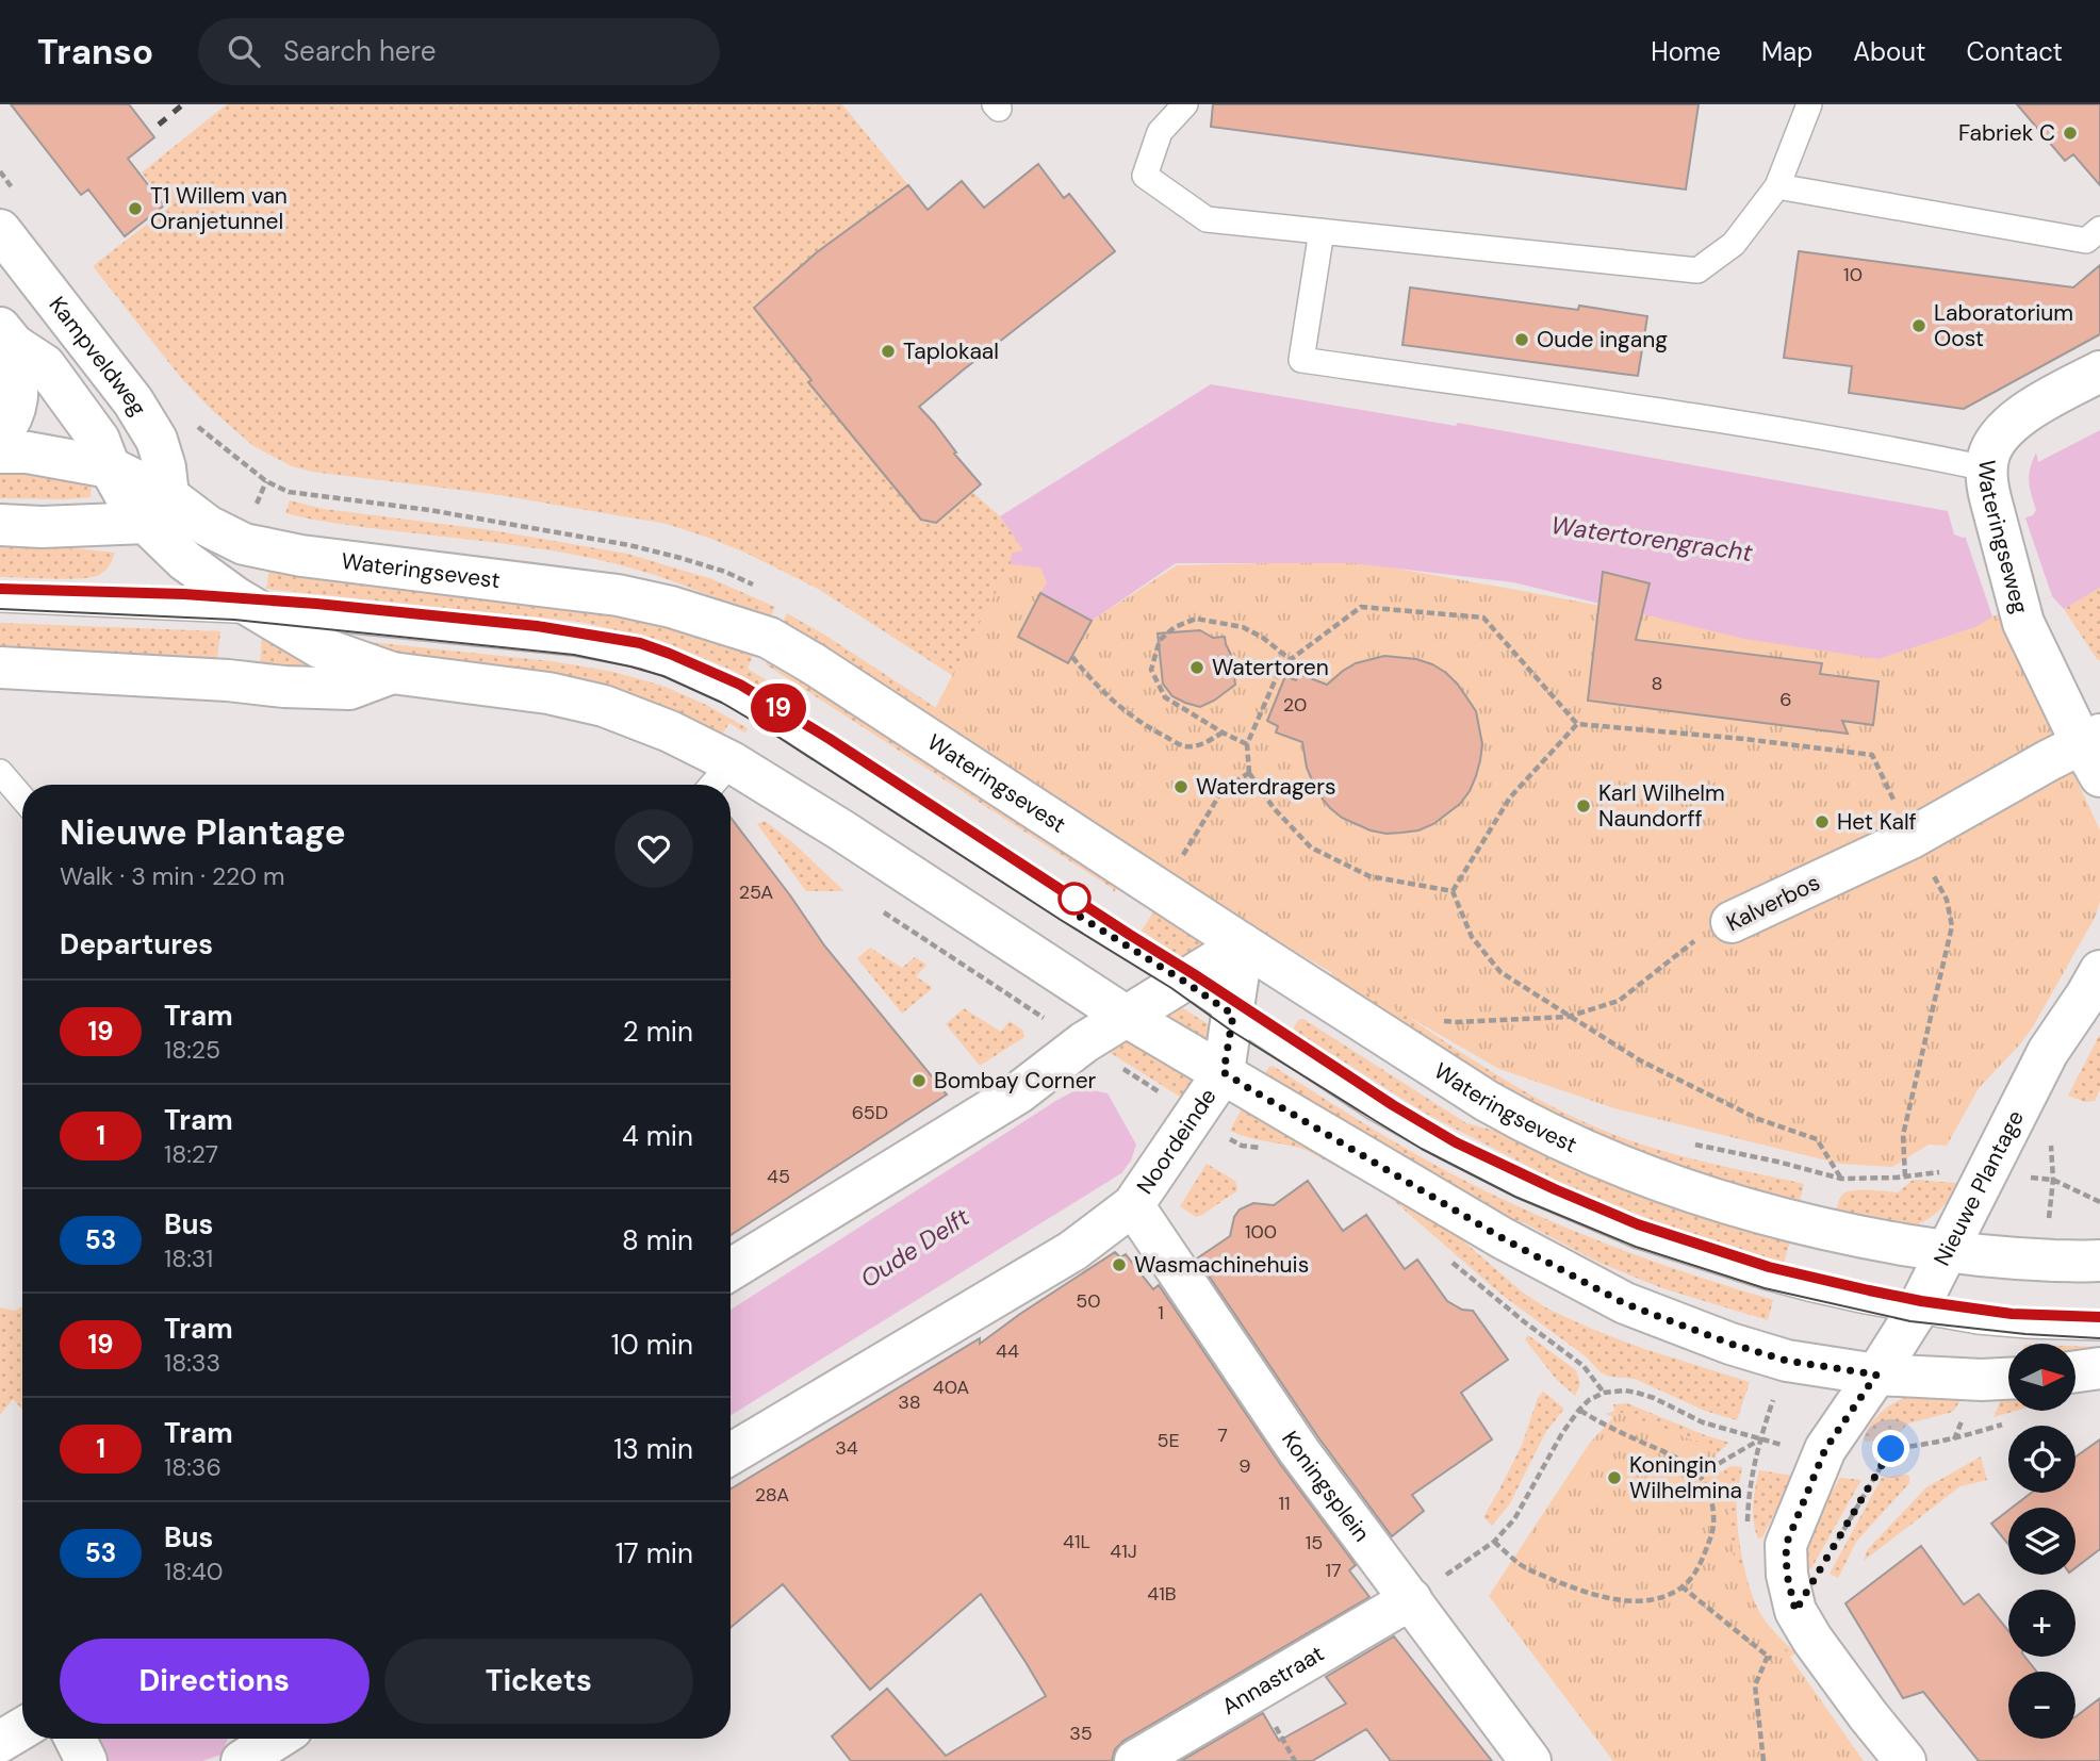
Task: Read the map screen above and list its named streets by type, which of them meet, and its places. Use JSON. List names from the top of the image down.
{
  "streets": {
    "street": [
      "Kampveldweg",
      "Wateringseweg",
      "Wateringsevest",
      "Kalverbos",
      "Noordeinde",
      "Nieuwe Plantage",
      "Koningsplein",
      "Annastraat"
    ]
  },
  "crossings": [
    ["Kampveldweg", "Wateringsevest"],
    ["Wateringseweg", "Kalverbos"],
    ["Wateringsevest", "Kalverbos"],
    ["Wateringsevest", "Noordeinde"],
    ["Wateringsevest", "Nieuwe Plantage"],
    ["Noordeinde", "Koningsplein"],
    ["Koningsplein", "Annastraat"]
  ],
  "water": ["Watertorengracht", "Oude Delft"],
  "places": [
    "Fabriek C",
    "T1 Willem van Oranjetunnel",
    "Laboratorium Oost",
    "Oude ingang",
    "Taplokaal",
    "Watertoren",
    "Waterdragers",
    "Karl Wilhelm Naundorff",
    "Het Kalf",
    "Bombay Corner",
    "Wasmachinehuis",
    "Koningin Wilhelmina"
  ],
  "lines": ["tram line 19"],
  "house_numbers": [
    "10",
    "8",
    "6",
    "20",
    "25A",
    "65D",
    "45",
    "100",
    "50",
    "1",
    "44",
    "40A",
    "38",
    "7",
    "5E",
    "34",
    "9",
    "28A",
    "11",
    "41L",
    "15",
    "41J",
    "17",
    "41B",
    "35"
  ],
  "north": "right",
  "page": {
    "header": "Transo",
    "search": "Search here",
    "nav": [
      "Home",
      "Map",
      "About",
      "Contact"
    ],
    "on_map": "19",
    "heading": [
      ["Nieuwe Plantage", "Walk · 3 min · 220 m"],
      "Departures"
    ],
    "list": [
      {
        "mark": "19",
        "name": "Tram",
        "note": "18:25",
        "value": "2 min"
      },
      {
        "mark": "1",
        "name": "Tram",
        "note": "18:27",
        "value": "4 min"
      },
      {
        "mark": "53",
        "name": "Bus",
        "note": "18:31",
        "value": "8 min"
      },
      {
        "mark": "19",
        "name": "Tram",
        "note": "18:33",
        "value": "10 min"
      },
      {
        "mark": "1",
        "name": "Tram",
        "note": "18:36",
        "value": "13 min"
      },
      {
        "mark": "53",
        "name": "Bus",
        "note": "18:40",
        "value": "17 min"
      }
    ],
    "map_buttons": ["+", "−"],
    "buttons": ["Directions", "Tickets"]
  }
}
